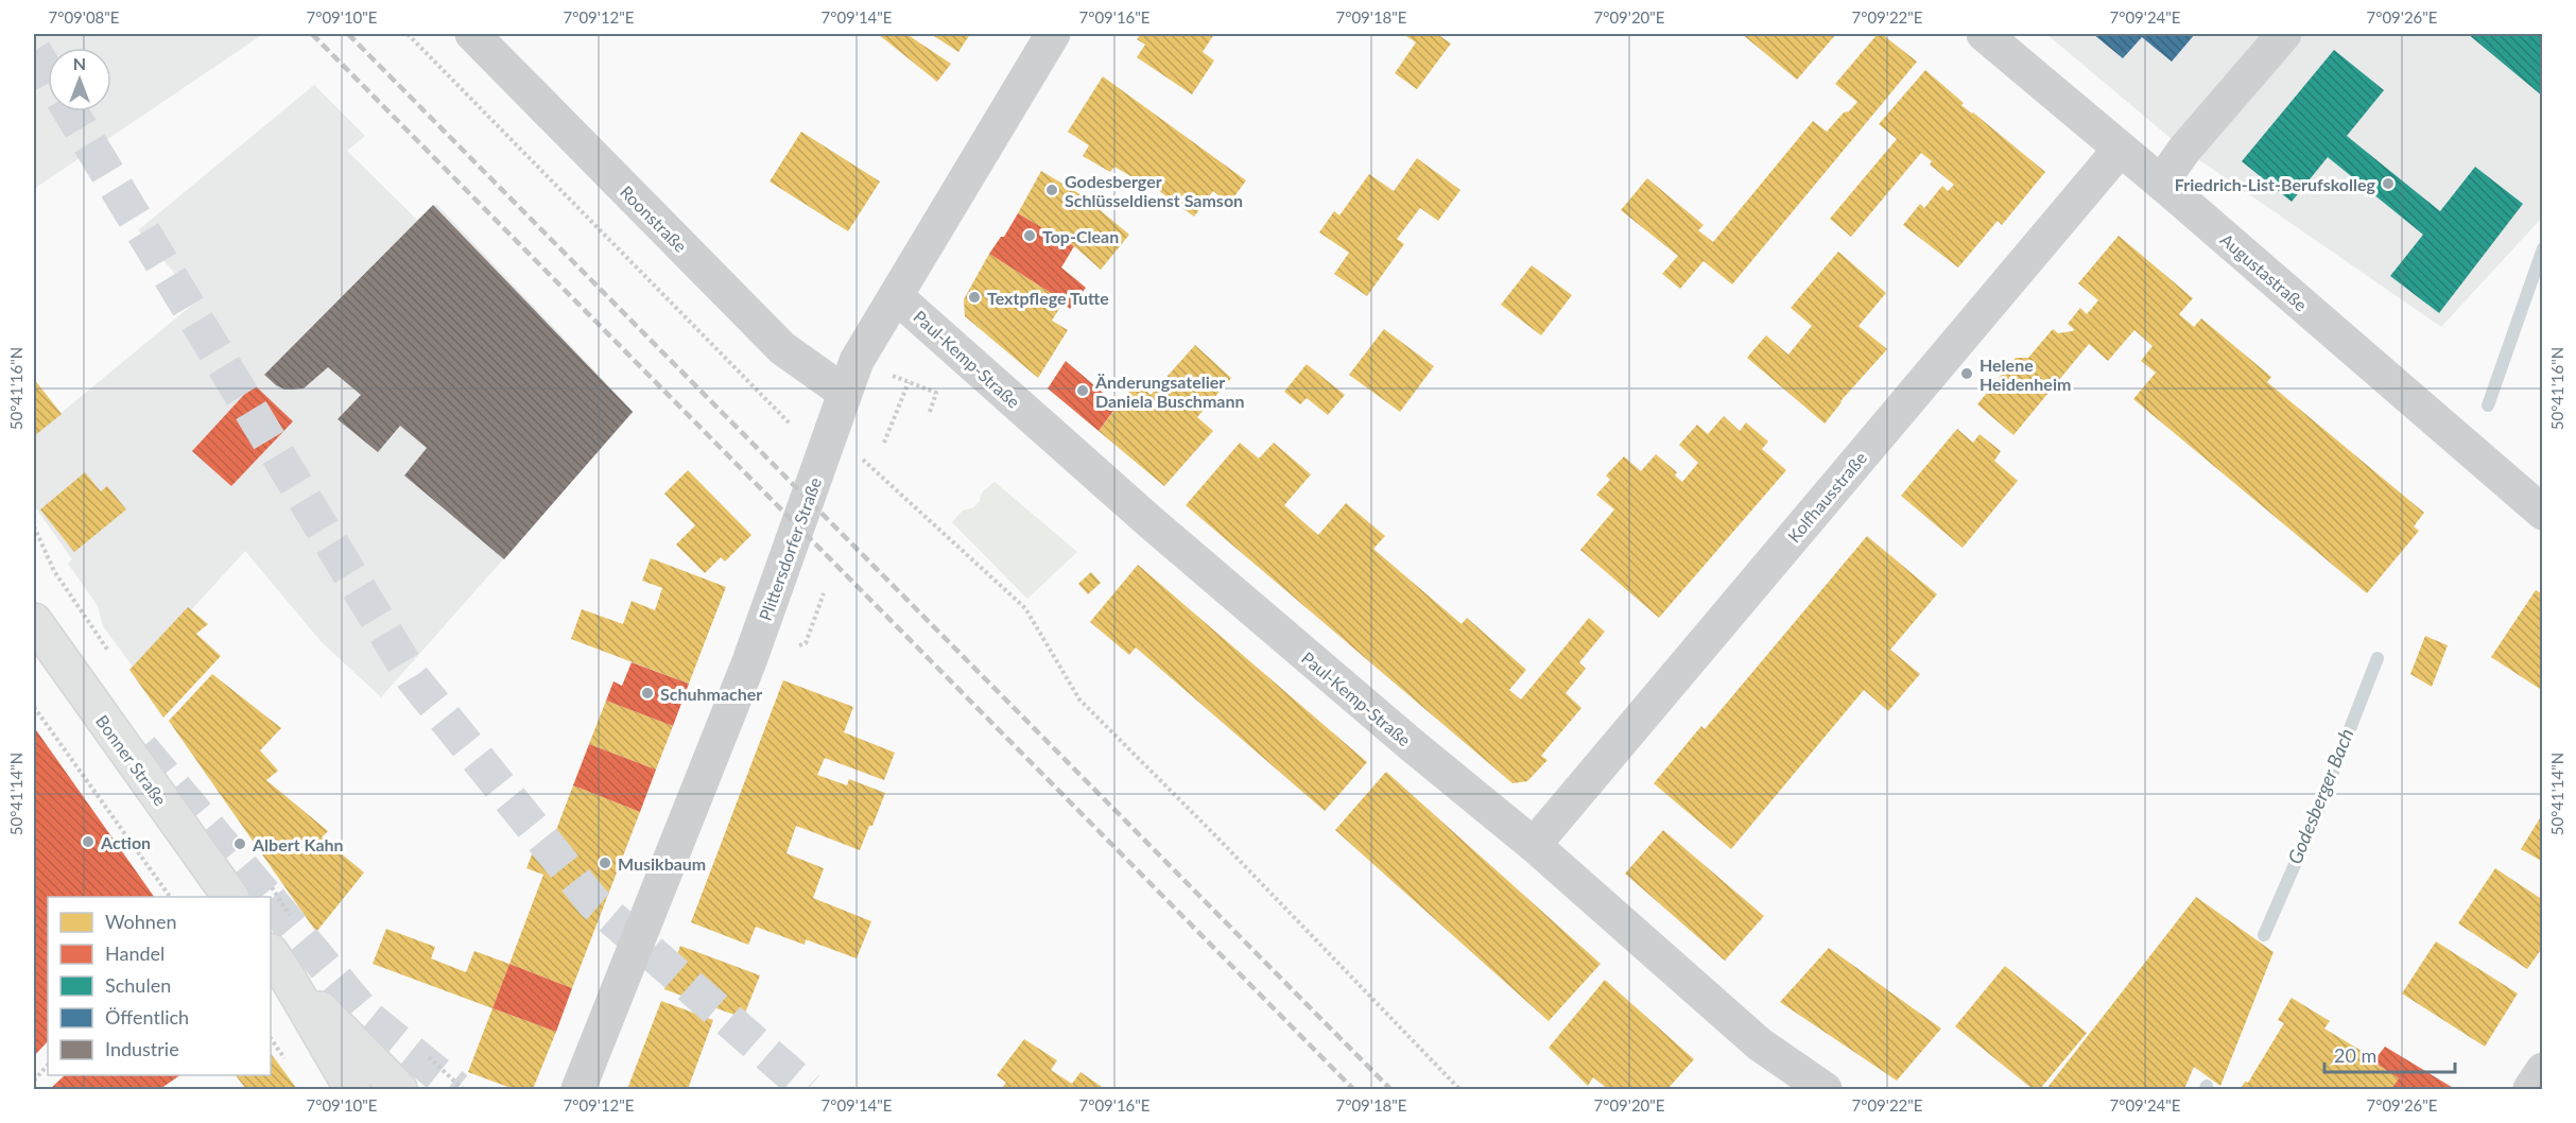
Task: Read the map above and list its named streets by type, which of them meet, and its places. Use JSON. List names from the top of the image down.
{
  "streets": {
    "main road": ["Bonner Straße"],
    "street": [
      "Roonstraße",
      "Augustastraße",
      "Paul-Kemp-Straße",
      "Kolfhausstraße",
      "Plittersdorfer Straße"
    ]
  },
  "crossings": [
    ["Roonstraße", "Plittersdorfer Straße"],
    ["Augustastraße", "Kolfhausstraße"],
    ["Paul-Kemp-Straße", "Kolfhausstraße"],
    ["Paul-Kemp-Straße", "Plittersdorfer Straße"]
  ],
  "water": ["Godesberger Bach"],
  "places": [
    "Friedrich-List-Berufskolleg",
    "Godesberger Schlüsseldienst Samson",
    "Top-Clean",
    "Textpflege Tutte",
    "Helene Heidenheim",
    "Änderungsatelier Daniela Buschmann",
    "Schuhmacher",
    "Action",
    "Albert Kahn",
    "Musikbaum"
  ],
  "legend": [
    "Wohnen",
    "Handel",
    "Schulen",
    "Öffentlich",
    "Industrie"
  ],
  "scale_bar": "20 m",
  "north": "top",
  "coordinates": [
    "7°09'08\"E",
    "7°09'10\"E",
    "7°09'12\"E",
    "7°09'14\"E",
    "7°09'16\"E",
    "7°09'18\"E",
    "7°09'20\"E",
    "7°09'22\"E",
    "7°09'24\"E",
    "7°09'26\"E",
    "50°41'16\"N",
    "50°41'14\"N"
  ]
}
